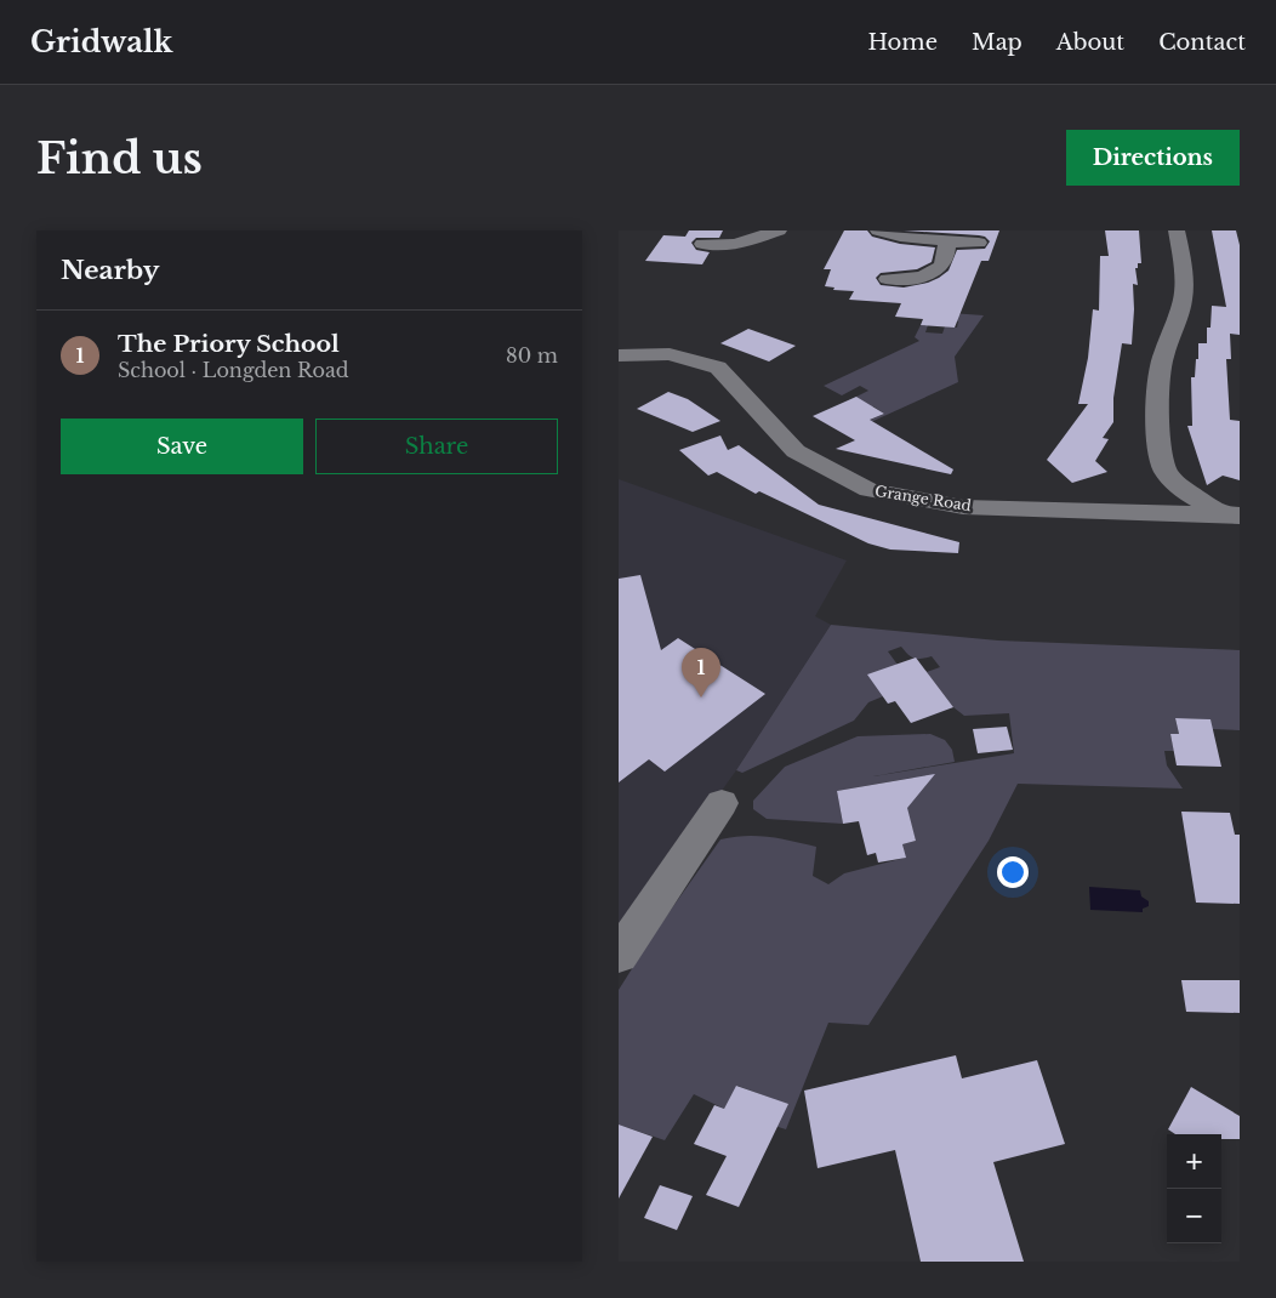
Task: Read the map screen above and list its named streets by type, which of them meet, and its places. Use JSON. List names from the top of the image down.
{
  "streets": {
    "street": ["Grange Road"]
  },
  "page": {
    "header": "Gridwalk",
    "nav": [
      "Home",
      "Map",
      "About",
      "Contact"
    ],
    "buttons": [
      "Directions",
      ["Save", "Share"]
    ],
    "title": "Find us",
    "heading": "Nearby",
    "list": [
      {
        "mark": "1",
        "name": "The Priory School",
        "note": "School · Longden Road",
        "value": "80 m"
      }
    ],
    "pins": "1",
    "map_buttons": ["+", "−"]
  }
}
